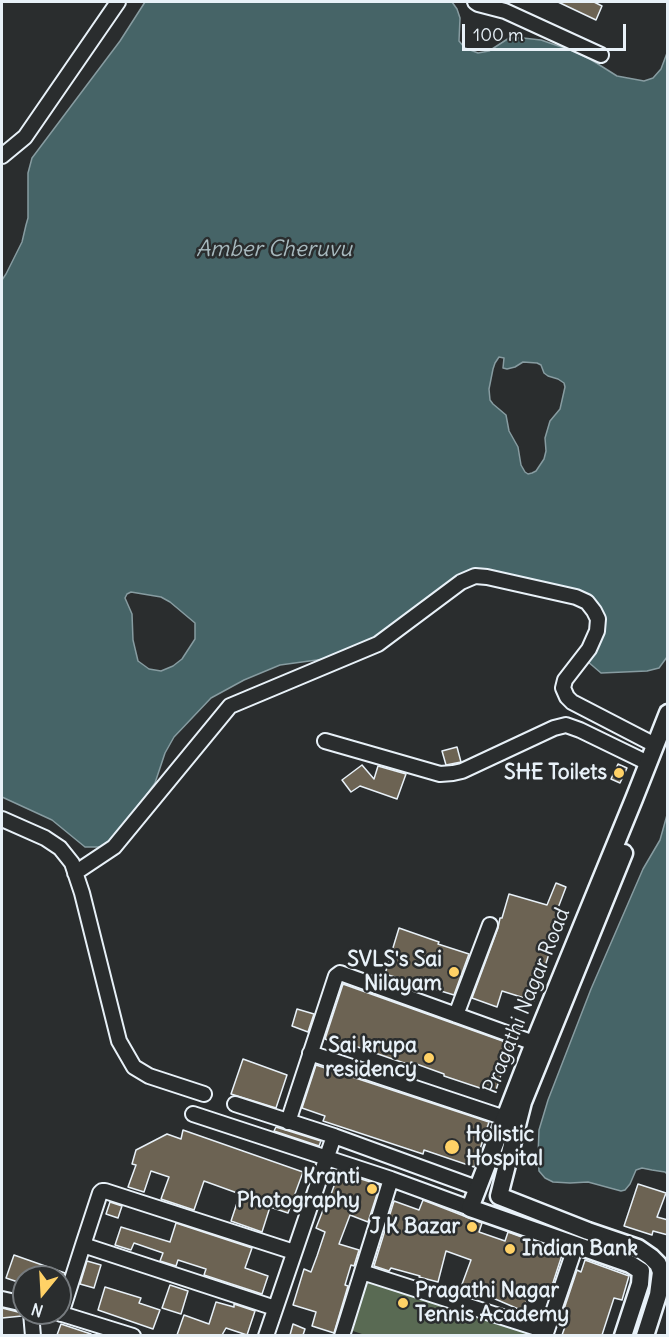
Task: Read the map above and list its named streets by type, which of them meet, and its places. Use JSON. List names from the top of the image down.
{
  "streets": {
    "main road": ["Pragathi Nagar Road"]
  },
  "water": ["Amber Cheruvu"],
  "places": [
    "SHE Toilets",
    "SVLS's Sai Nilayam",
    "Sai krupa residency",
    "Holistic Hospital",
    "Kranti Photography",
    "J K Bazar",
    "Indian Bank",
    "Pragathi Nagar Tennis Academy"
  ],
  "scale_bar": "100 m",
  "north": "bottom"
}
